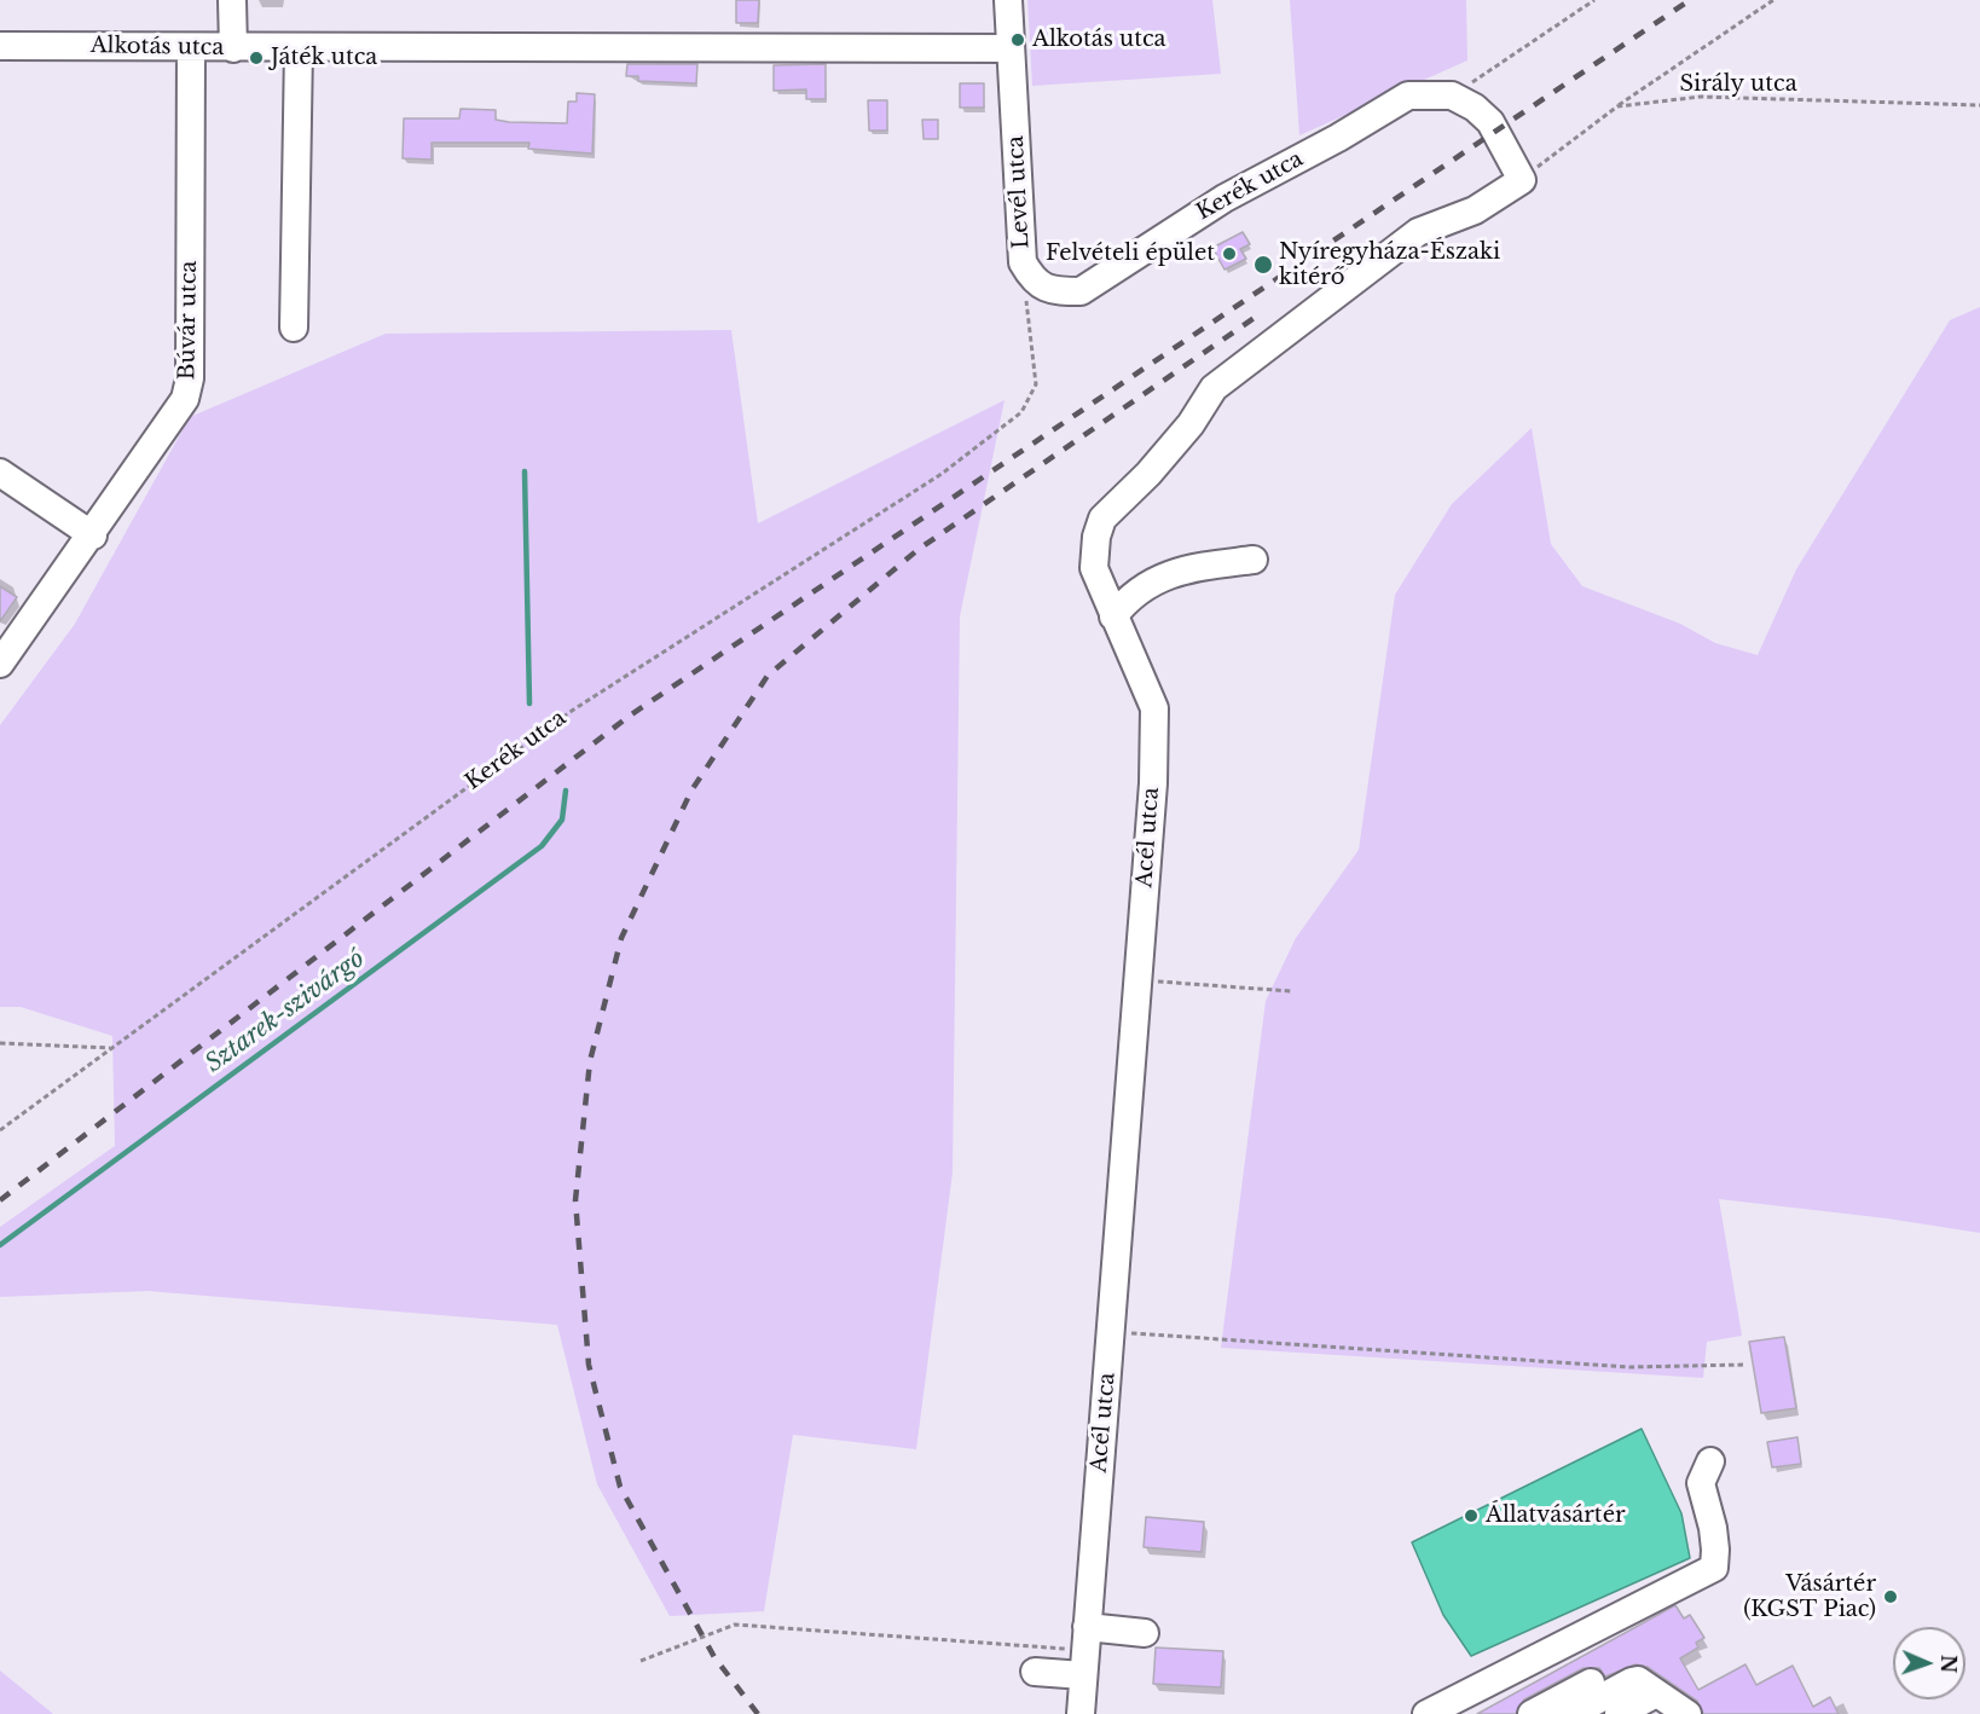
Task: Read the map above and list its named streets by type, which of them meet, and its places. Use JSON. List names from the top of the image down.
{
  "streets": {
    "street": [
      "Alkotás utca",
      "Kerék utca",
      "Levél utca",
      "Búvár utca",
      "Acél utca"
    ],
    "path": ["Sirály utca"]
  },
  "crossings": [
    ["Alkotás utca", "Levél utca"],
    ["Alkotás utca", "Búvár utca"],
    ["Kerék utca", "Levél utca"]
  ],
  "water": ["Sztarek-szivárgó"],
  "places": [
    "Alkotás utca",
    "Játék utca",
    "Felvételi épület",
    "Nyíregyháza-Északi kitérő",
    "Állatvásártér",
    "Vásártér (KGST Piac)"
  ],
  "north": "right"
}
